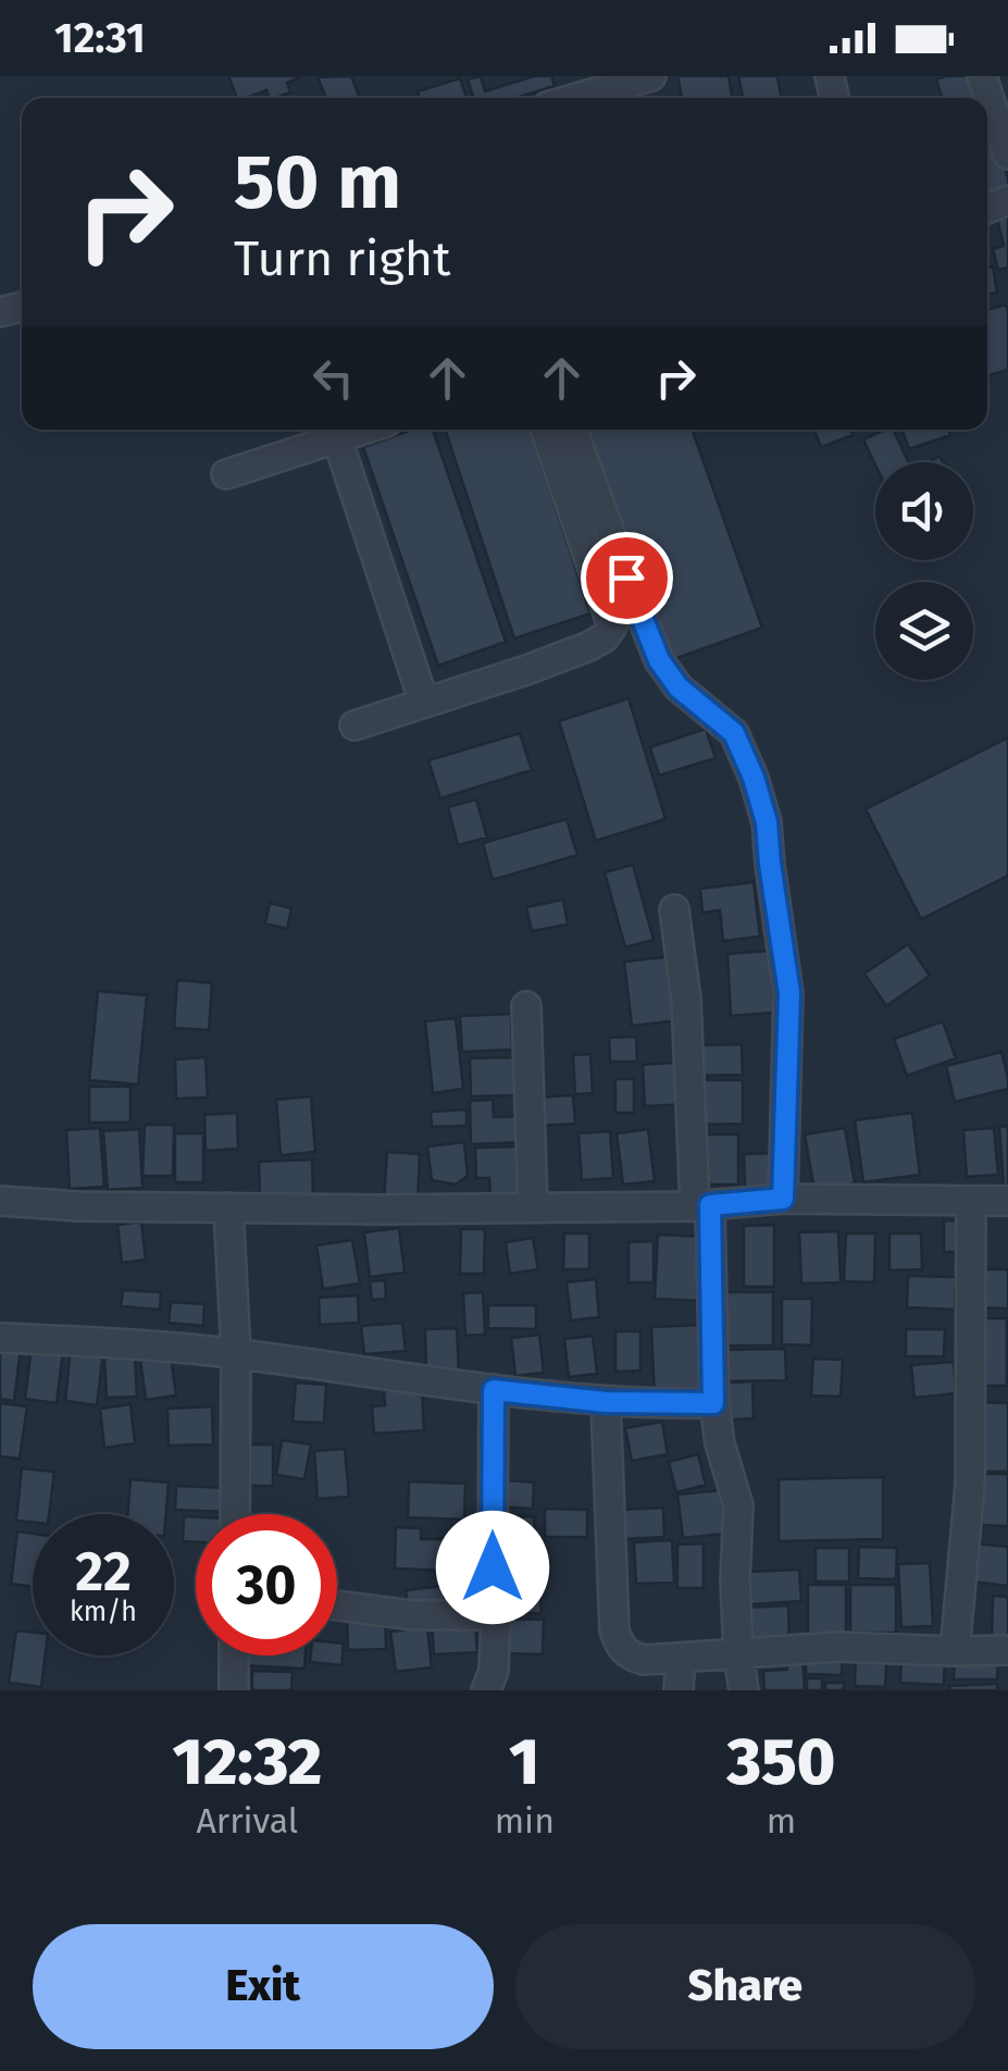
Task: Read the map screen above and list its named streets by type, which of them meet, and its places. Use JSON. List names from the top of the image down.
{
  "page": {
    "status": "12:31",
    "turn": ["50 m", "Turn right"],
    "speed": "22 km/h",
    "limit": "30",
    "eta": [
      "12:32",
      "Arrival",
      "1",
      "min",
      "350",
      "m"
    ],
    "buttons": ["Exit", "Share"]
  }
}
